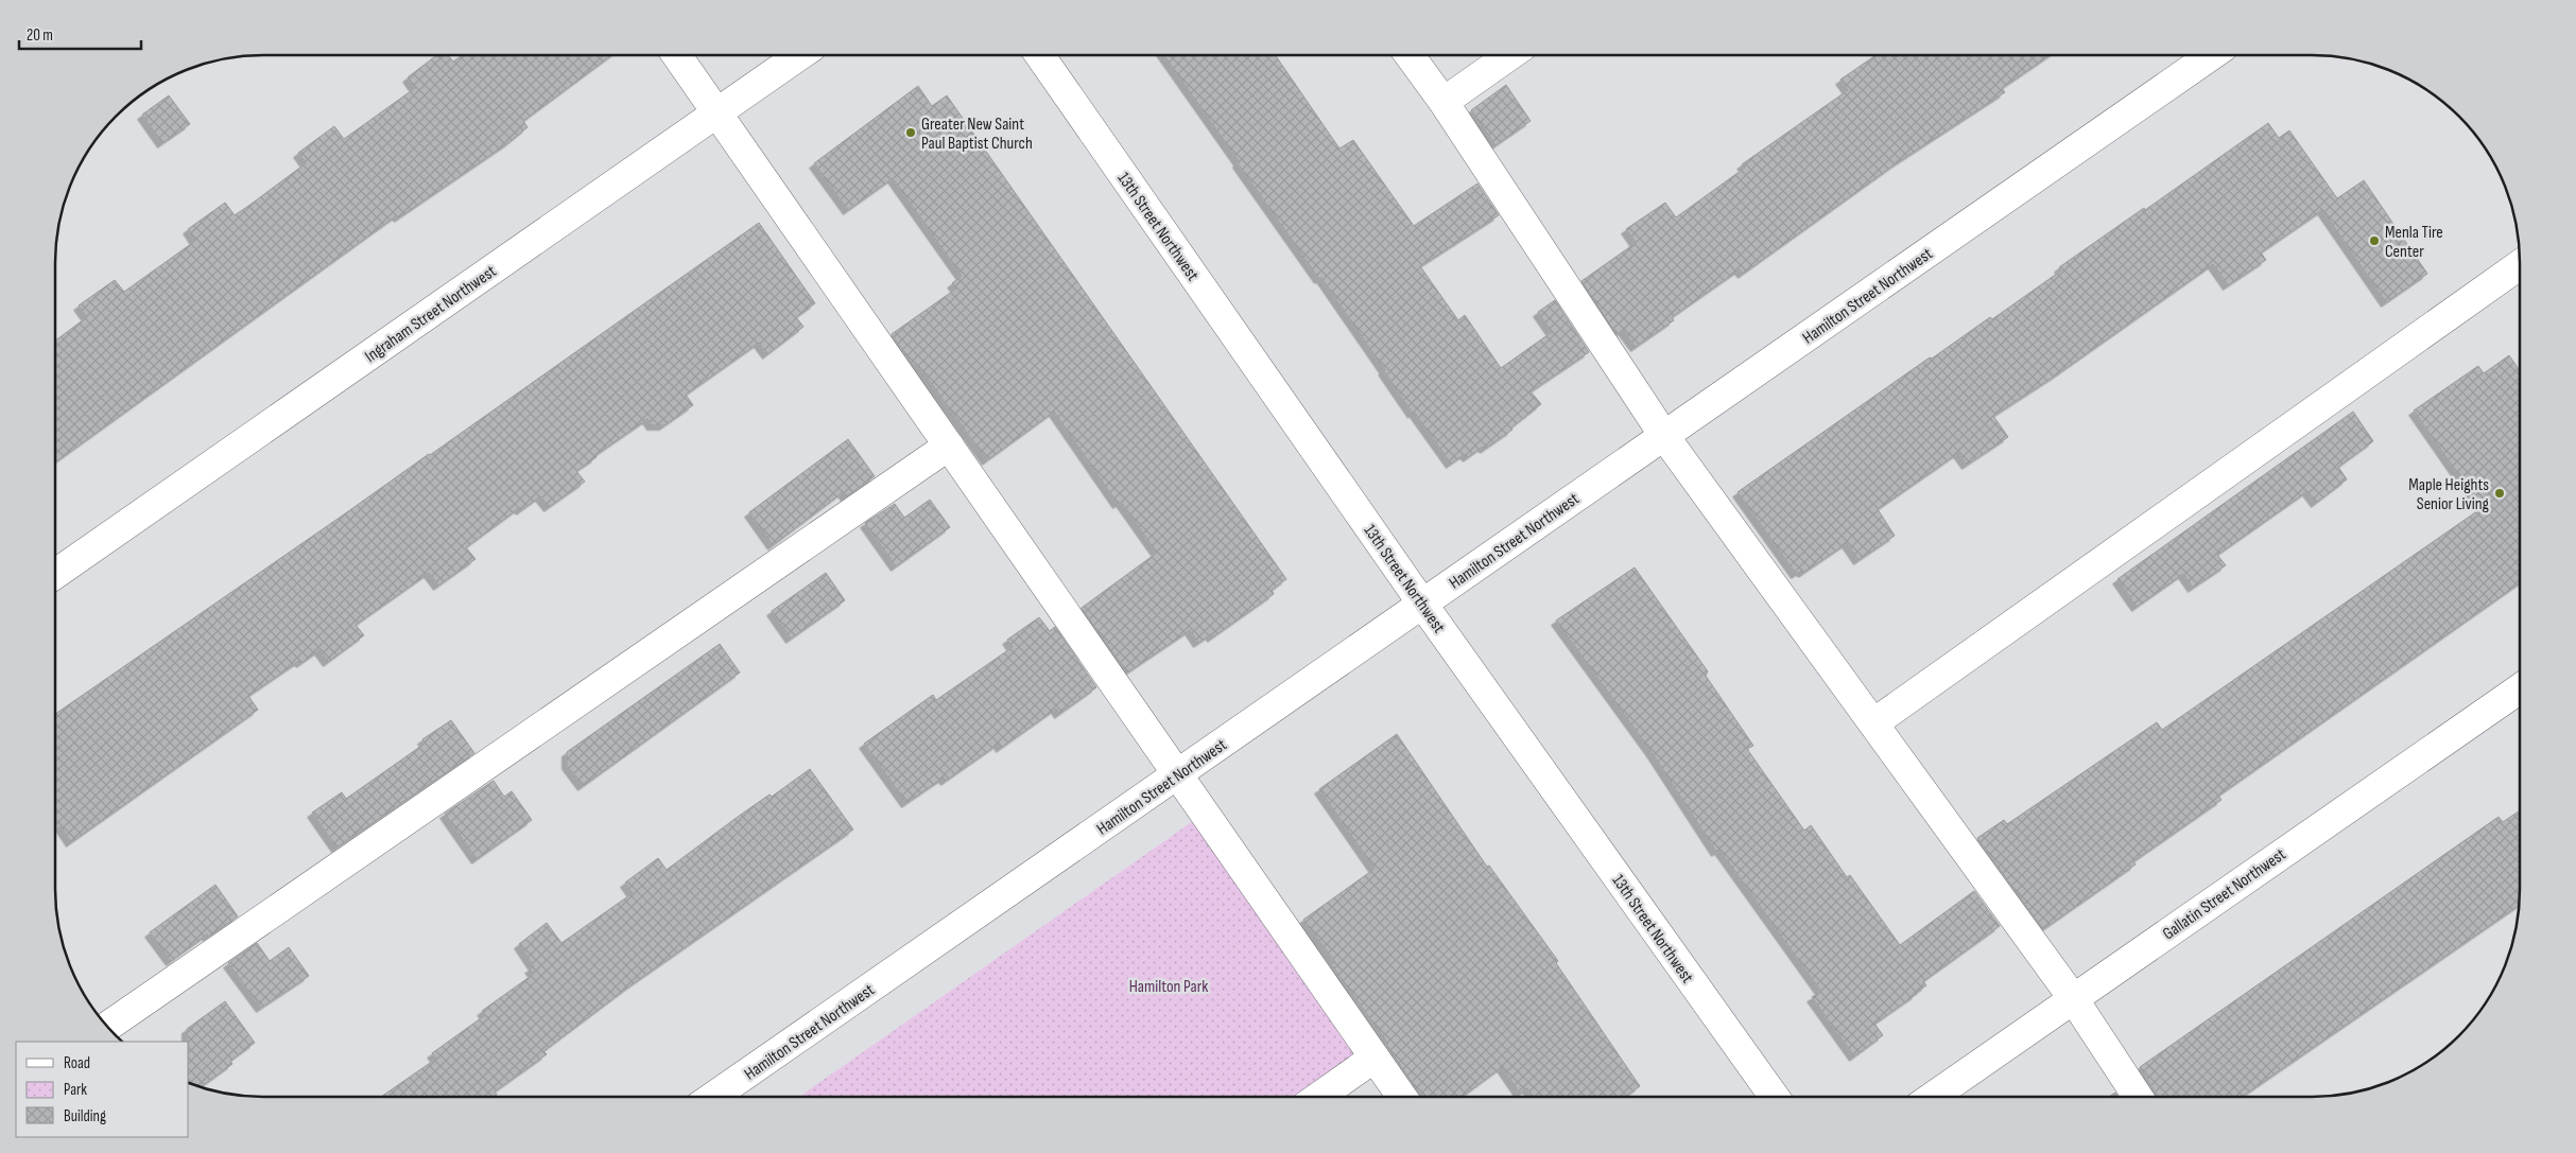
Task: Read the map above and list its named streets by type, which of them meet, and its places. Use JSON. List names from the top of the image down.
{
  "streets": {
    "street": [
      "13th Street Northwest",
      "Hamilton Street Northwest",
      "Ingraham Street Northwest",
      "Gallatin Street Northwest"
    ]
  },
  "crossings": [
    ["13th Street Northwest", "Hamilton Street Northwest"]
  ],
  "parks": ["Hamilton Park"],
  "places": ["Greater New Saint Paul Baptist Church", "Menla Tire Center", "Maple Heights Senior Living"],
  "legend": ["Road", "Park", "Building"],
  "scale_bar": "20 m"
}
